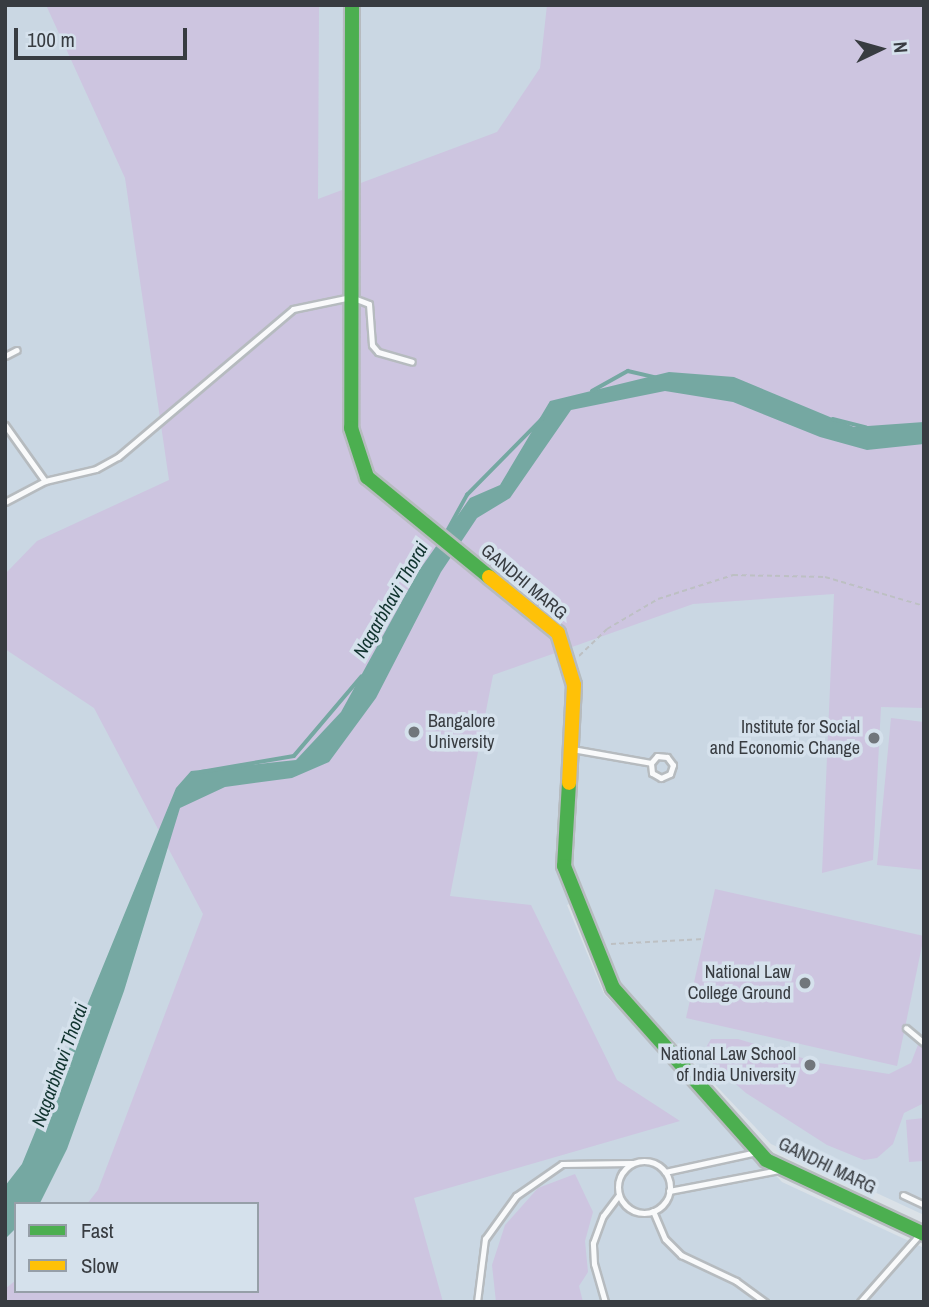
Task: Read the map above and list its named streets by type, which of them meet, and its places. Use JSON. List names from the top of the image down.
{
  "streets": {
    "main road": ["GANDHI MARG"]
  },
  "water": ["Nagarbhavi Thorai"],
  "places": [
    "Bangalore University",
    "Institute for Social and Economic Change",
    "National Law College Ground",
    "National Law School of India University"
  ],
  "legend": ["Fast", "Slow"],
  "scale_bar": "100 m",
  "north": "right"
}
